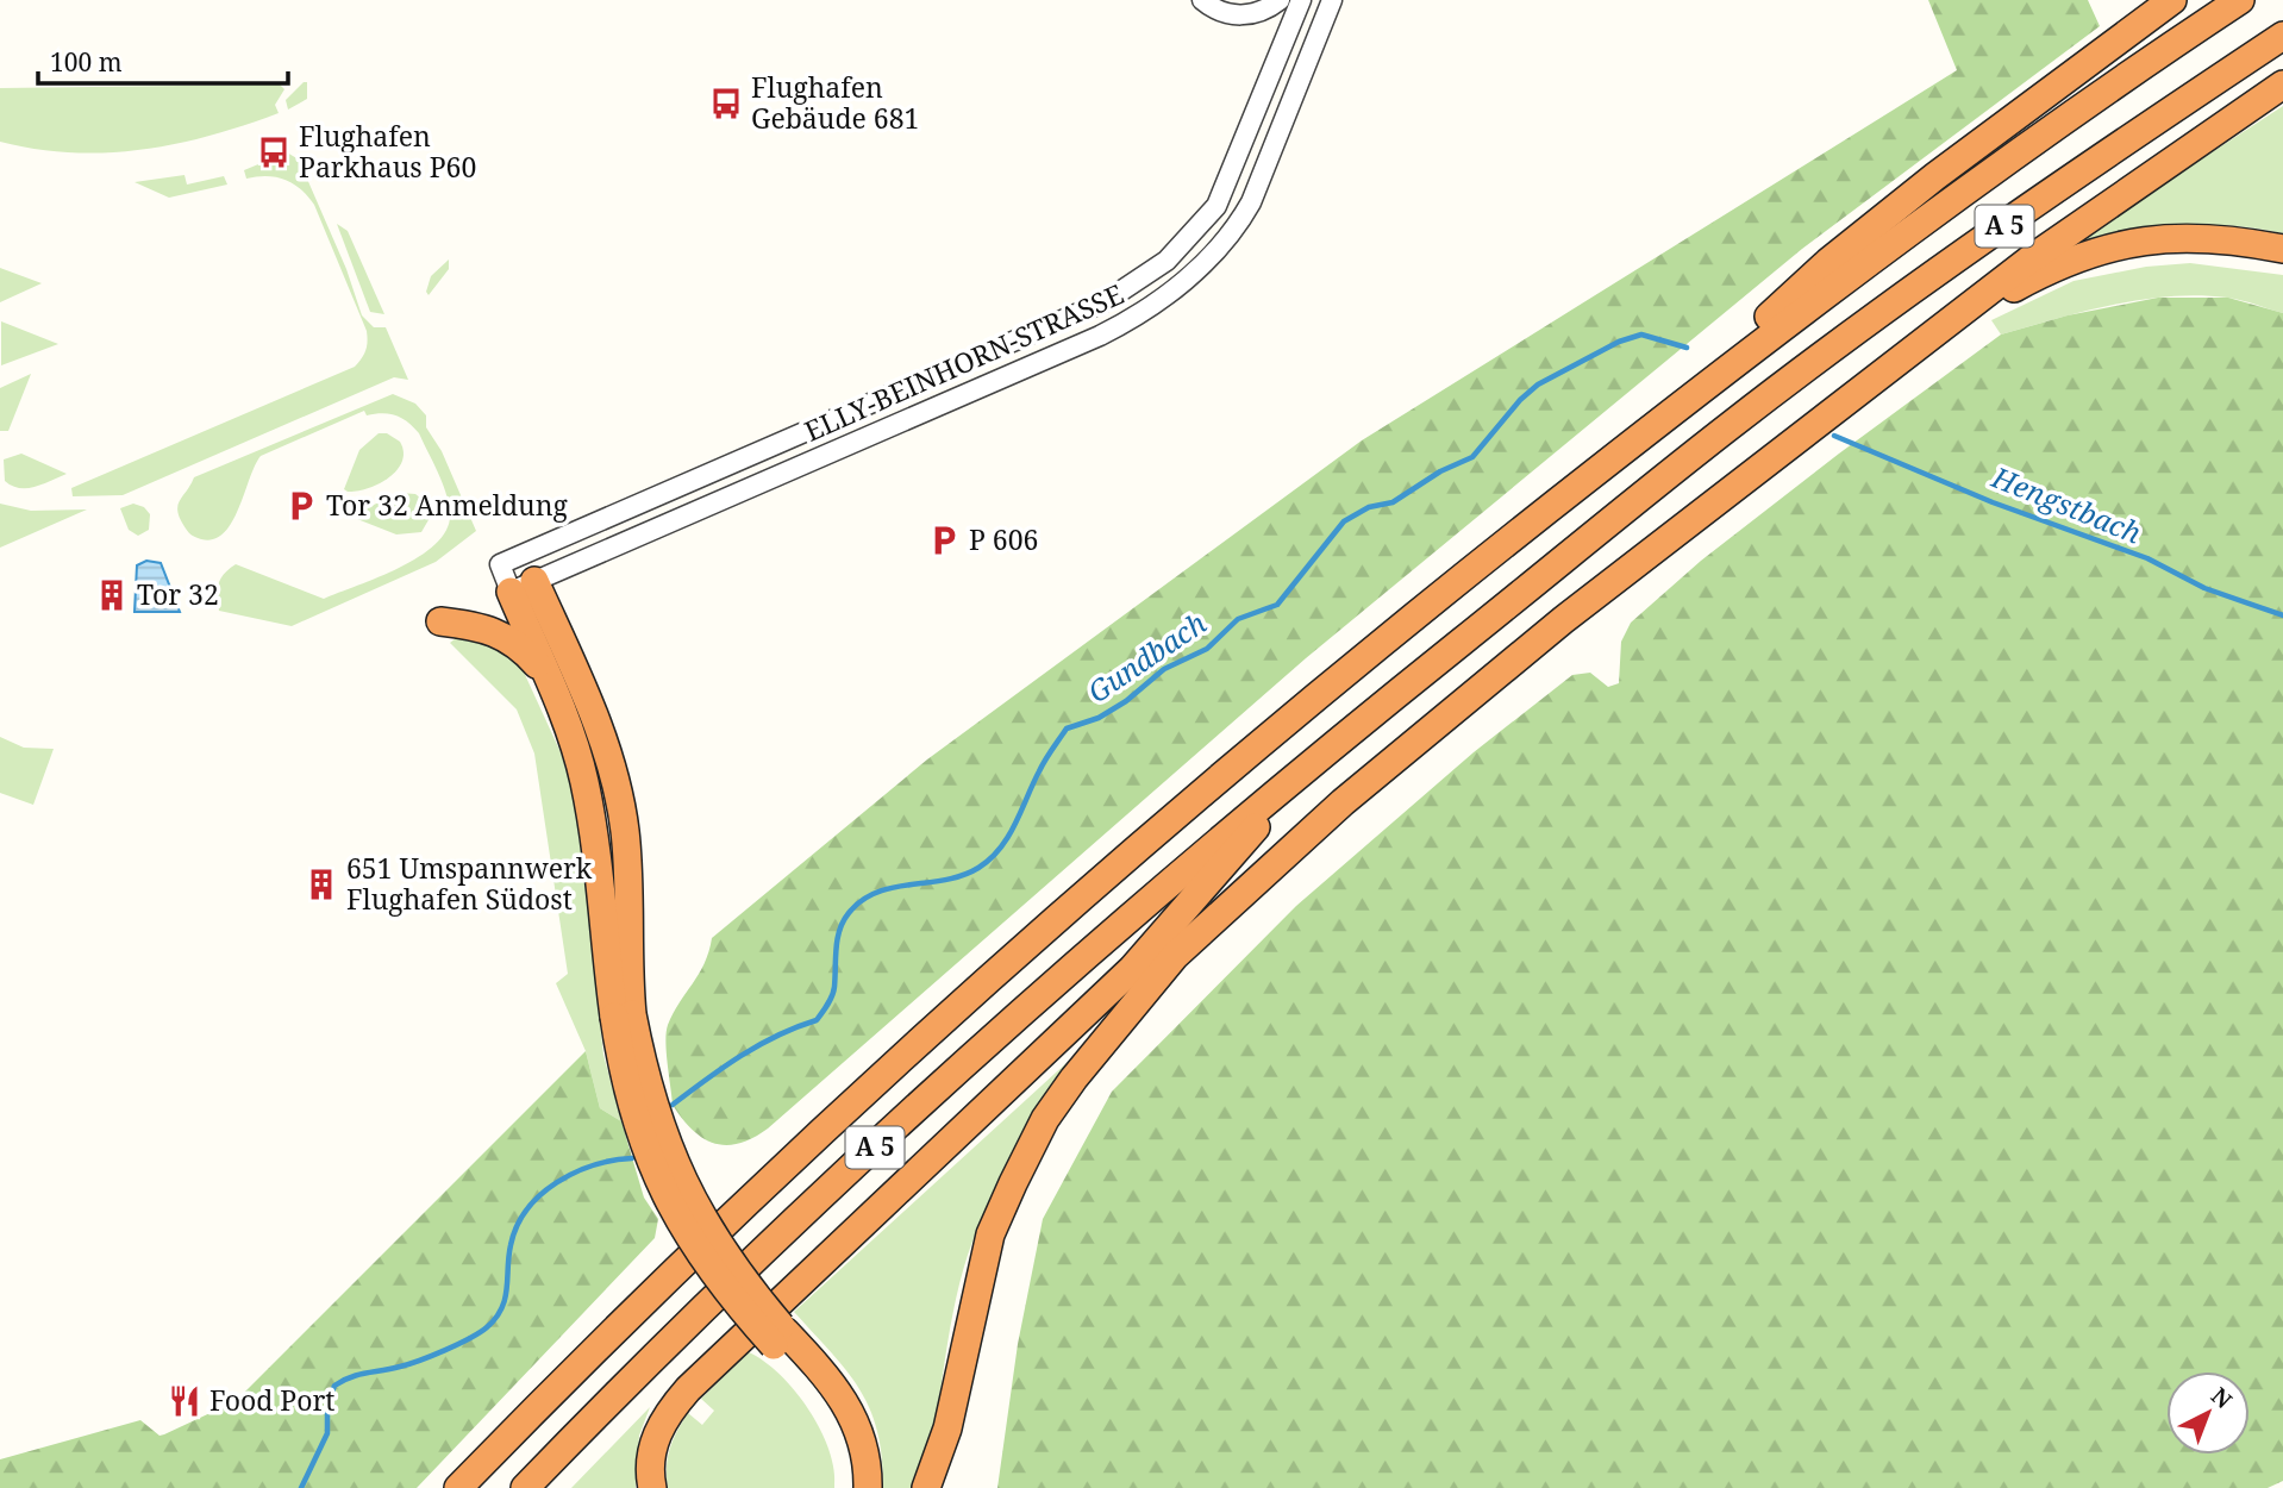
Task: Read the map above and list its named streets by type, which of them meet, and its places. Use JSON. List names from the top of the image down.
{
  "streets": {
    "highway": ["A 5"],
    "street": ["ELLY-BEINHORN-STRASSE"]
  },
  "water": ["Hengstbach", "Gundbach"],
  "places": {
    "bus stop": ["Flughafen Gebäude 681", "Flughafen Parkhaus P60"],
    "parking": ["Tor 32 Anmeldung", "P 606"],
    "building": ["Tor 32", "651 Umspannwerk Flughafen Südost"],
    "restaurant": ["Food Port"]
  },
  "scale_bar": "100 m",
  "north": "top right"
}
